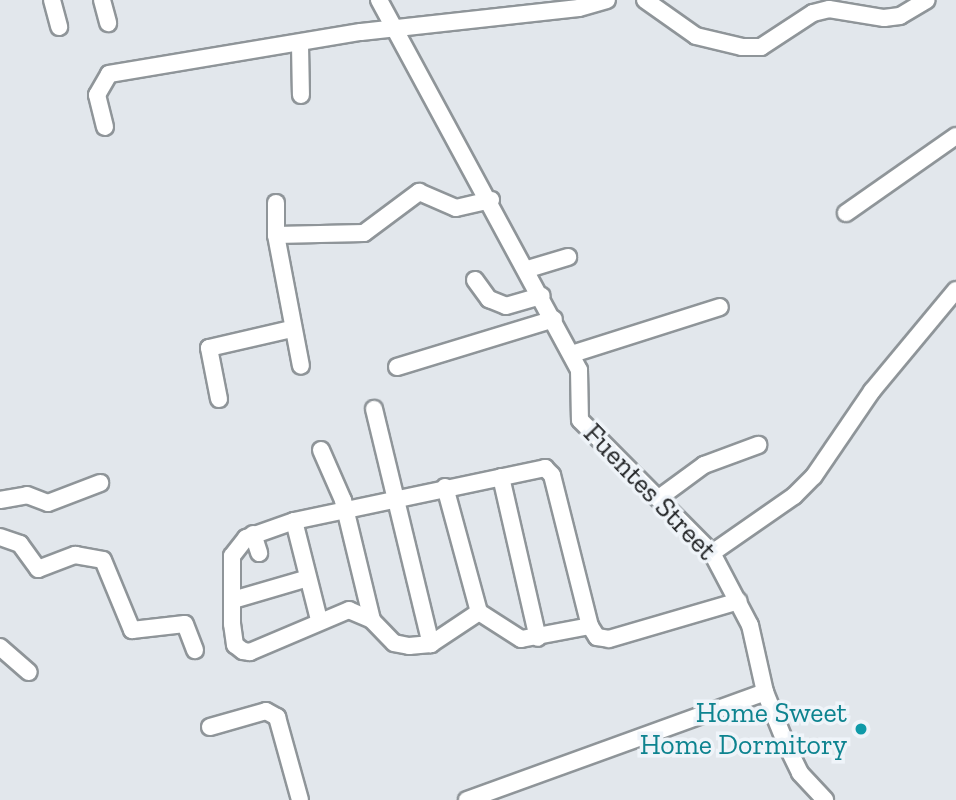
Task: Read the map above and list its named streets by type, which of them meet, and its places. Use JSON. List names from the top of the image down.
{
  "streets": {
    "street": ["Fuentes Street"]
  },
  "places": ["Home Sweet Home Dormitory"]
}
